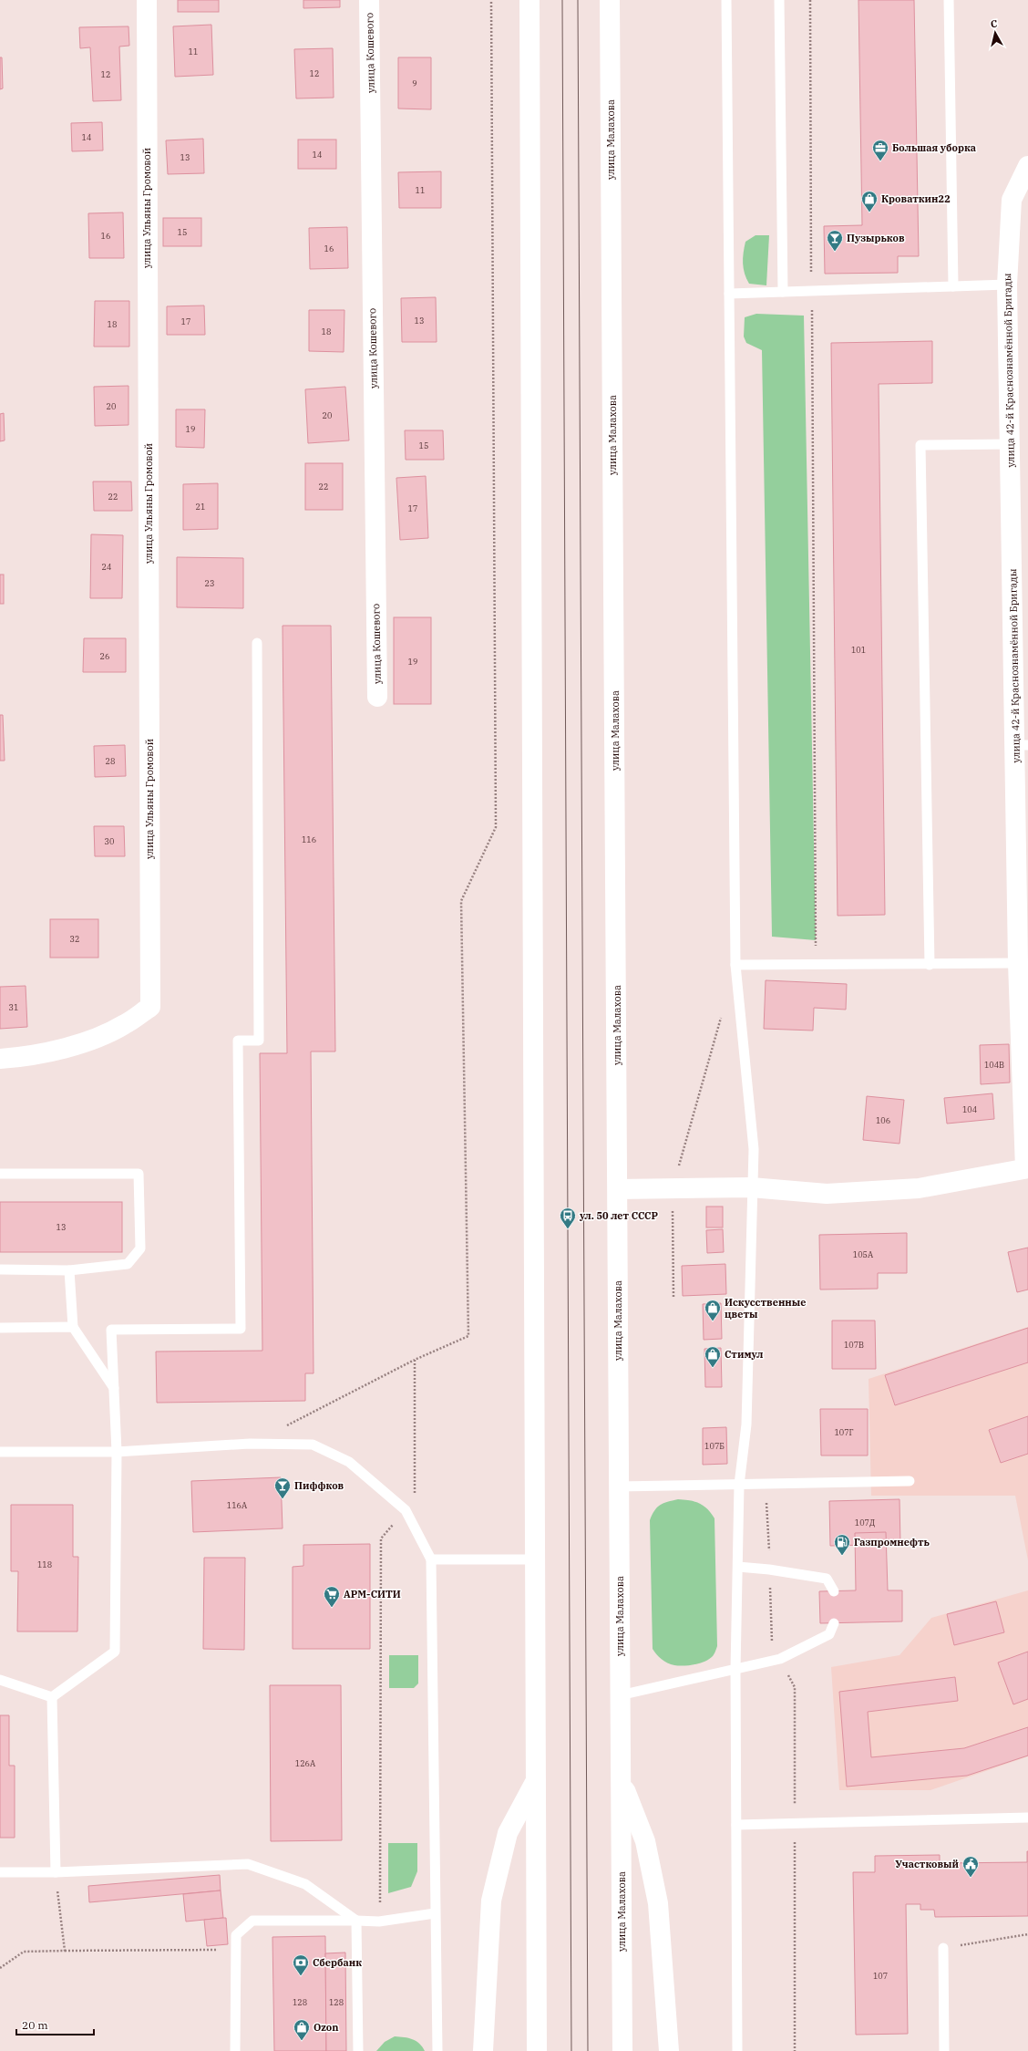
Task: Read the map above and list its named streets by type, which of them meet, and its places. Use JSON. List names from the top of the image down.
{
  "streets": {
    "main road": [
      "улица Кошевого",
      "улица Малахова",
      "улица Ульяны Громовой",
      "улица 42-й Краснознамённой Бригады"
    ]
  },
  "crossings": [
    ["улица Малахова", "улица 42-й Краснознамённой Бригады"]
  ],
  "places": {
    "office": ["Большая уборка"],
    "shop": [
      "Кроваткин22",
      "Искусственные цветы",
      "Стимул",
      "Ozon"
    ],
    "bar": ["Пузырьков", "Пиффков"],
    "bus stop": ["ул. 50 лет СССР"],
    "fuel station": ["Газпромнефть"],
    "supermarket": ["АРМ-СИТИ"],
    "public building": ["Участковый"],
    "bank": ["Сбербанк"]
  },
  "house_numbers": [
    "11",
    "12",
    "12",
    "9",
    "14",
    "14",
    "13",
    "11",
    "15",
    "16",
    "16",
    "13",
    "17",
    "18",
    "18",
    "20",
    "20",
    "19",
    "15",
    "22",
    "22",
    "21",
    "17",
    "24",
    "23",
    "101",
    "26",
    "19",
    "28",
    "116",
    "30",
    "32",
    "31",
    "104В",
    "104",
    "106",
    "13",
    "105А",
    "107В",
    "107Г",
    "107Б",
    "116А",
    "107Д",
    "118",
    "126А",
    "107",
    "128",
    "128"
  ],
  "scale_bar": "20 m",
  "north": "top"
}
